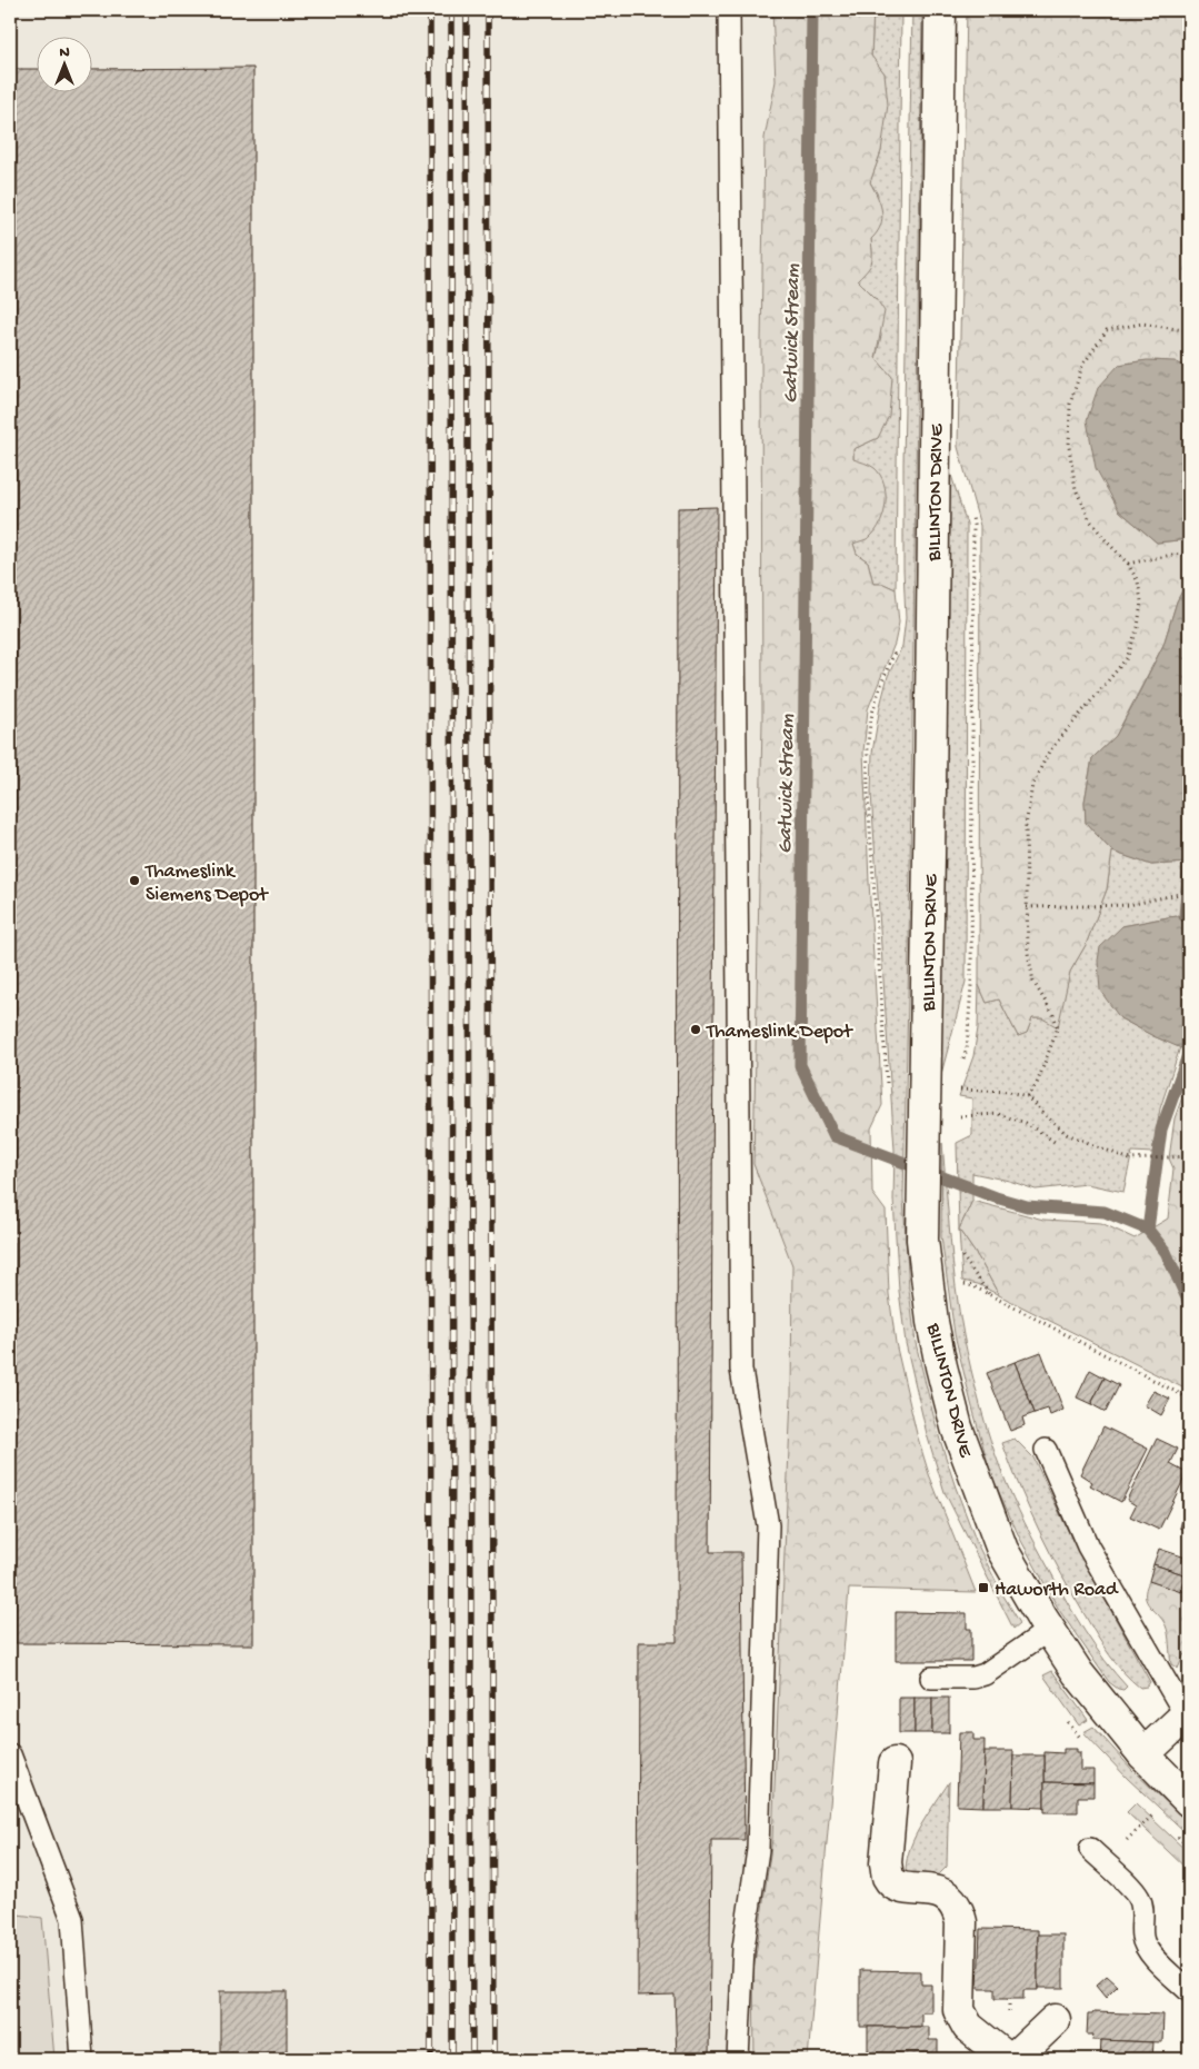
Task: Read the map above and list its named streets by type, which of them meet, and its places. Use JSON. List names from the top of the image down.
{
  "streets": {
    "street": ["BILLINTON DRIVE"]
  },
  "water": ["Gatwick Stream"],
  "places": {
    "other": ["Thameslink Siemens Depot", "Thameslink Depot"],
    "transit": ["Haworth Road"]
  },
  "north": "top"
}
